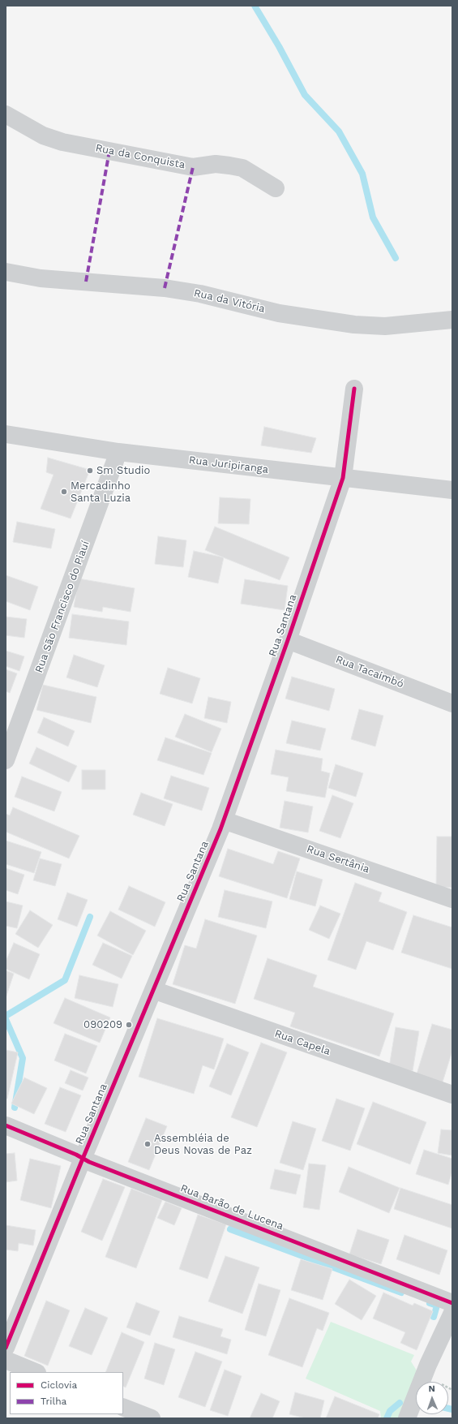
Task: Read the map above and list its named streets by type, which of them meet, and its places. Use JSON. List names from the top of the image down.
{
  "streets": {
    "street": [
      "Rua da Conquista",
      "Rua da Vitória",
      "Rua Juripiranga",
      "Rua São Francisco do Piauí",
      "Rua Santana",
      "Rua Tacaimbó",
      "Rua Sertânia",
      "Rua Capela",
      "Rua Barão de Lucena"
    ]
  },
  "crossings": [
    ["Rua Juripiranga", "Rua São Francisco do Piauí"],
    ["Rua Juripiranga", "Rua Santana"],
    ["Rua Santana", "Rua Tacaimbó"],
    ["Rua Santana", "Rua Sertânia"],
    ["Rua Santana", "Rua Capela"],
    ["Rua Santana", "Rua Barão de Lucena"]
  ],
  "places": [
    "Sm Studio",
    "Mercadinho Santa Luzia",
    "090209",
    "Assembléia de Deus Novas de Paz"
  ],
  "legend": ["Ciclovia", "Trilha"],
  "north": "top"
}
